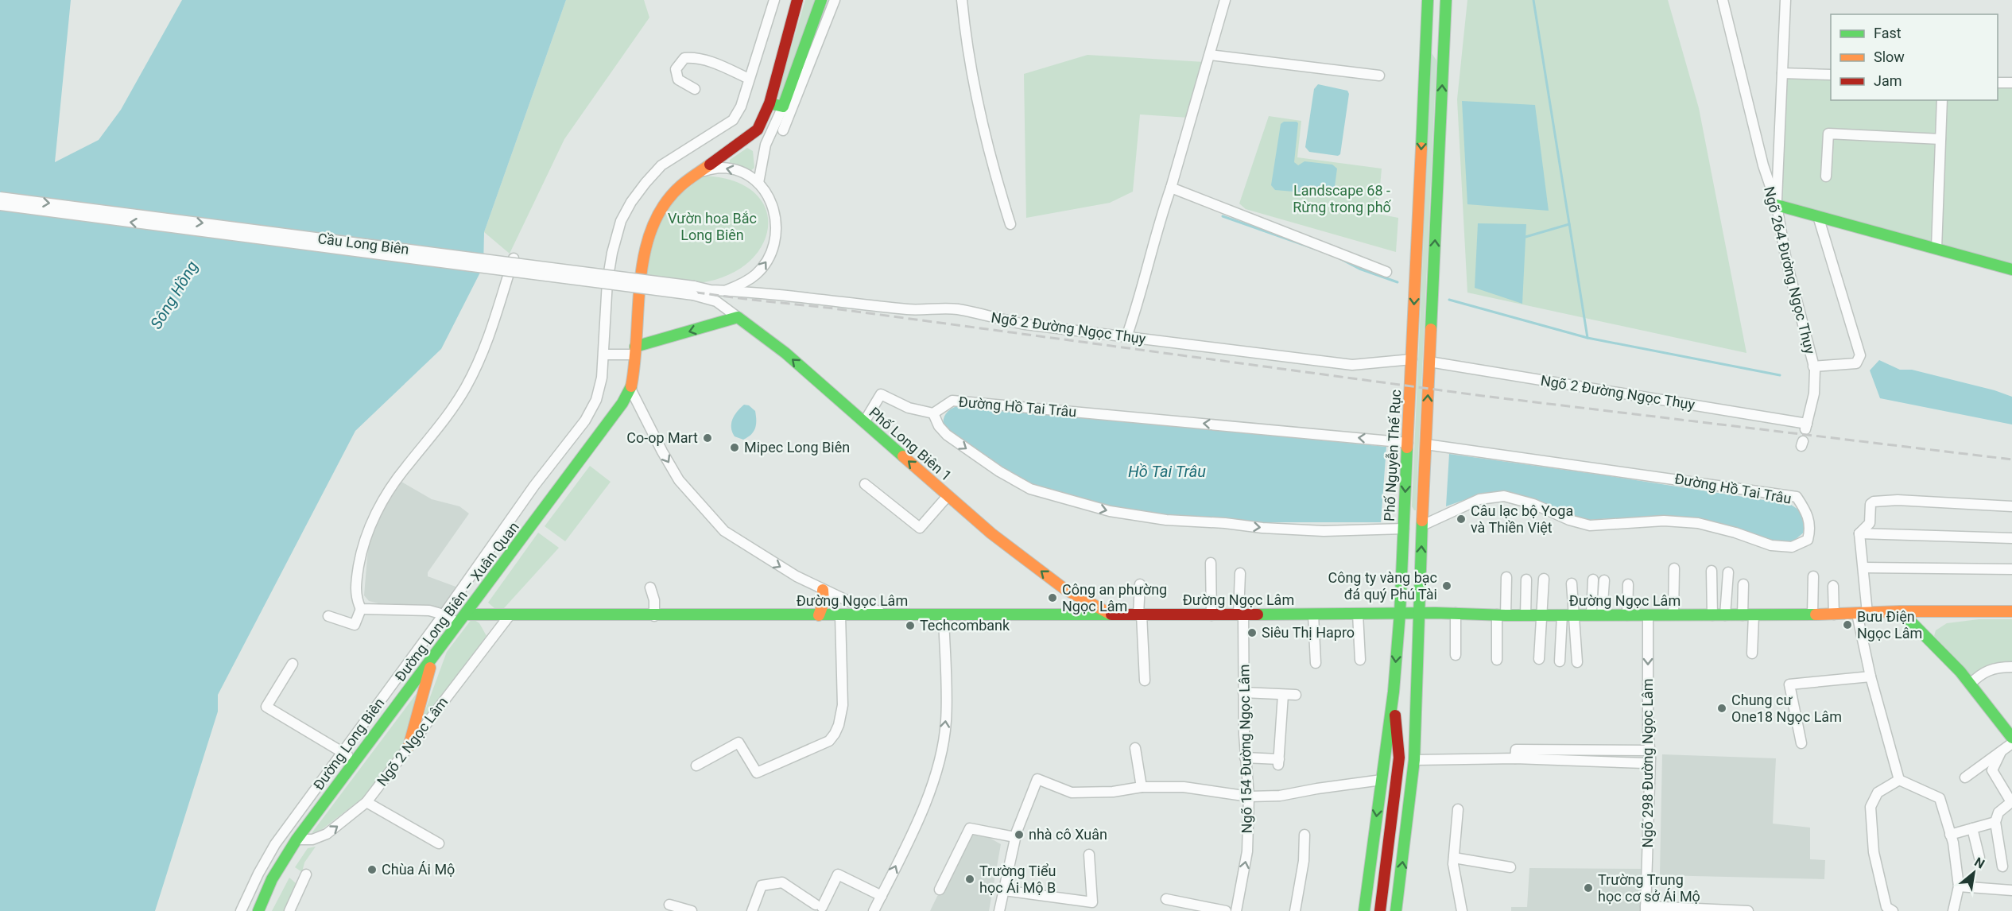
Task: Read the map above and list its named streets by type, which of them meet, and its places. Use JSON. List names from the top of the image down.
{
  "streets": {
    "main road": [
      "Phố Long Biên 1",
      "Phố Nguyễn Thế Rục",
      "Đường Ngọc Lâm",
      "Đường Long Biên – Xuân Quan"
    ],
    "street": [
      "Cầu Long Biên",
      "Ngõ 264 Đường Ngọc Thụy",
      "Ngõ 2 Đường Ngọc Thụy",
      "Đường Hồ Tai Trâu",
      "Ngõ 2 Ngọc Lâm",
      "Đường Long Biên",
      "Ngõ 154 Đường Ngọc Lâm",
      "Ngõ 298 Đường Ngọc Lâm"
    ]
  },
  "crossings": [
    ["Cầu Long Biên", "Ngõ 2 Đường Ngọc Thụy"],
    ["Cầu Long Biên", "Phố Long Biên 1"],
    ["Ngõ 264 Đường Ngọc Thụy", "Ngõ 2 Đường Ngọc Thụy"],
    ["Ngõ 2 Đường Ngọc Thụy", "Phố Nguyễn Thế Rục"],
    ["Đường Hồ Tai Trâu", "Phố Nguyễn Thế Rục"],
    ["Phố Long Biên 1", "Đường Ngọc Lâm"],
    ["Phố Nguyễn Thế Rục", "Đường Ngọc Lâm"],
    ["Đường Ngọc Lâm", "Đường Long Biên – Xuân Quan"],
    ["Đường Ngọc Lâm", "Ngõ 2 Ngọc Lâm"],
    ["Đường Ngọc Lâm", "Ngõ 154 Đường Ngọc Lâm"],
    ["Đường Ngọc Lâm", "Ngõ 298 Đường Ngọc Lâm"],
    ["Đường Long Biên – Xuân Quan", "Ngõ 2 Ngọc Lâm"]
  ],
  "one_way": ["Đường Hồ Tai Trâu", "Phố Long Biên 1"],
  "water": ["Sông Hồng", "Hồ Tai Trâu"],
  "parks": ["Landscape 68 - Rừng trong phố", "Vườn hoa Bắc Long Biên"],
  "places": [
    "Co-op Mart",
    "Mipec Long Biên",
    "Câu lạc bộ Yoga và Thiền Việt",
    "Công ty vàng bạc đá quý Phú Tài",
    "Công an phường Ngọc Lâm",
    "Bưu Điện Ngọc Lâm",
    "Techcombank",
    "Siêu Thị Hapro",
    "Chung cư One18 Ngọc Lâm",
    "nhà cô Xuân",
    "Chùa Ái Mộ",
    "Trường Tiểu học Ái Mộ B",
    "Trường Trung học cơ sở Ái Mộ"
  ],
  "legend": ["Fast", "Slow", "Jam"],
  "north": "top right"
}
